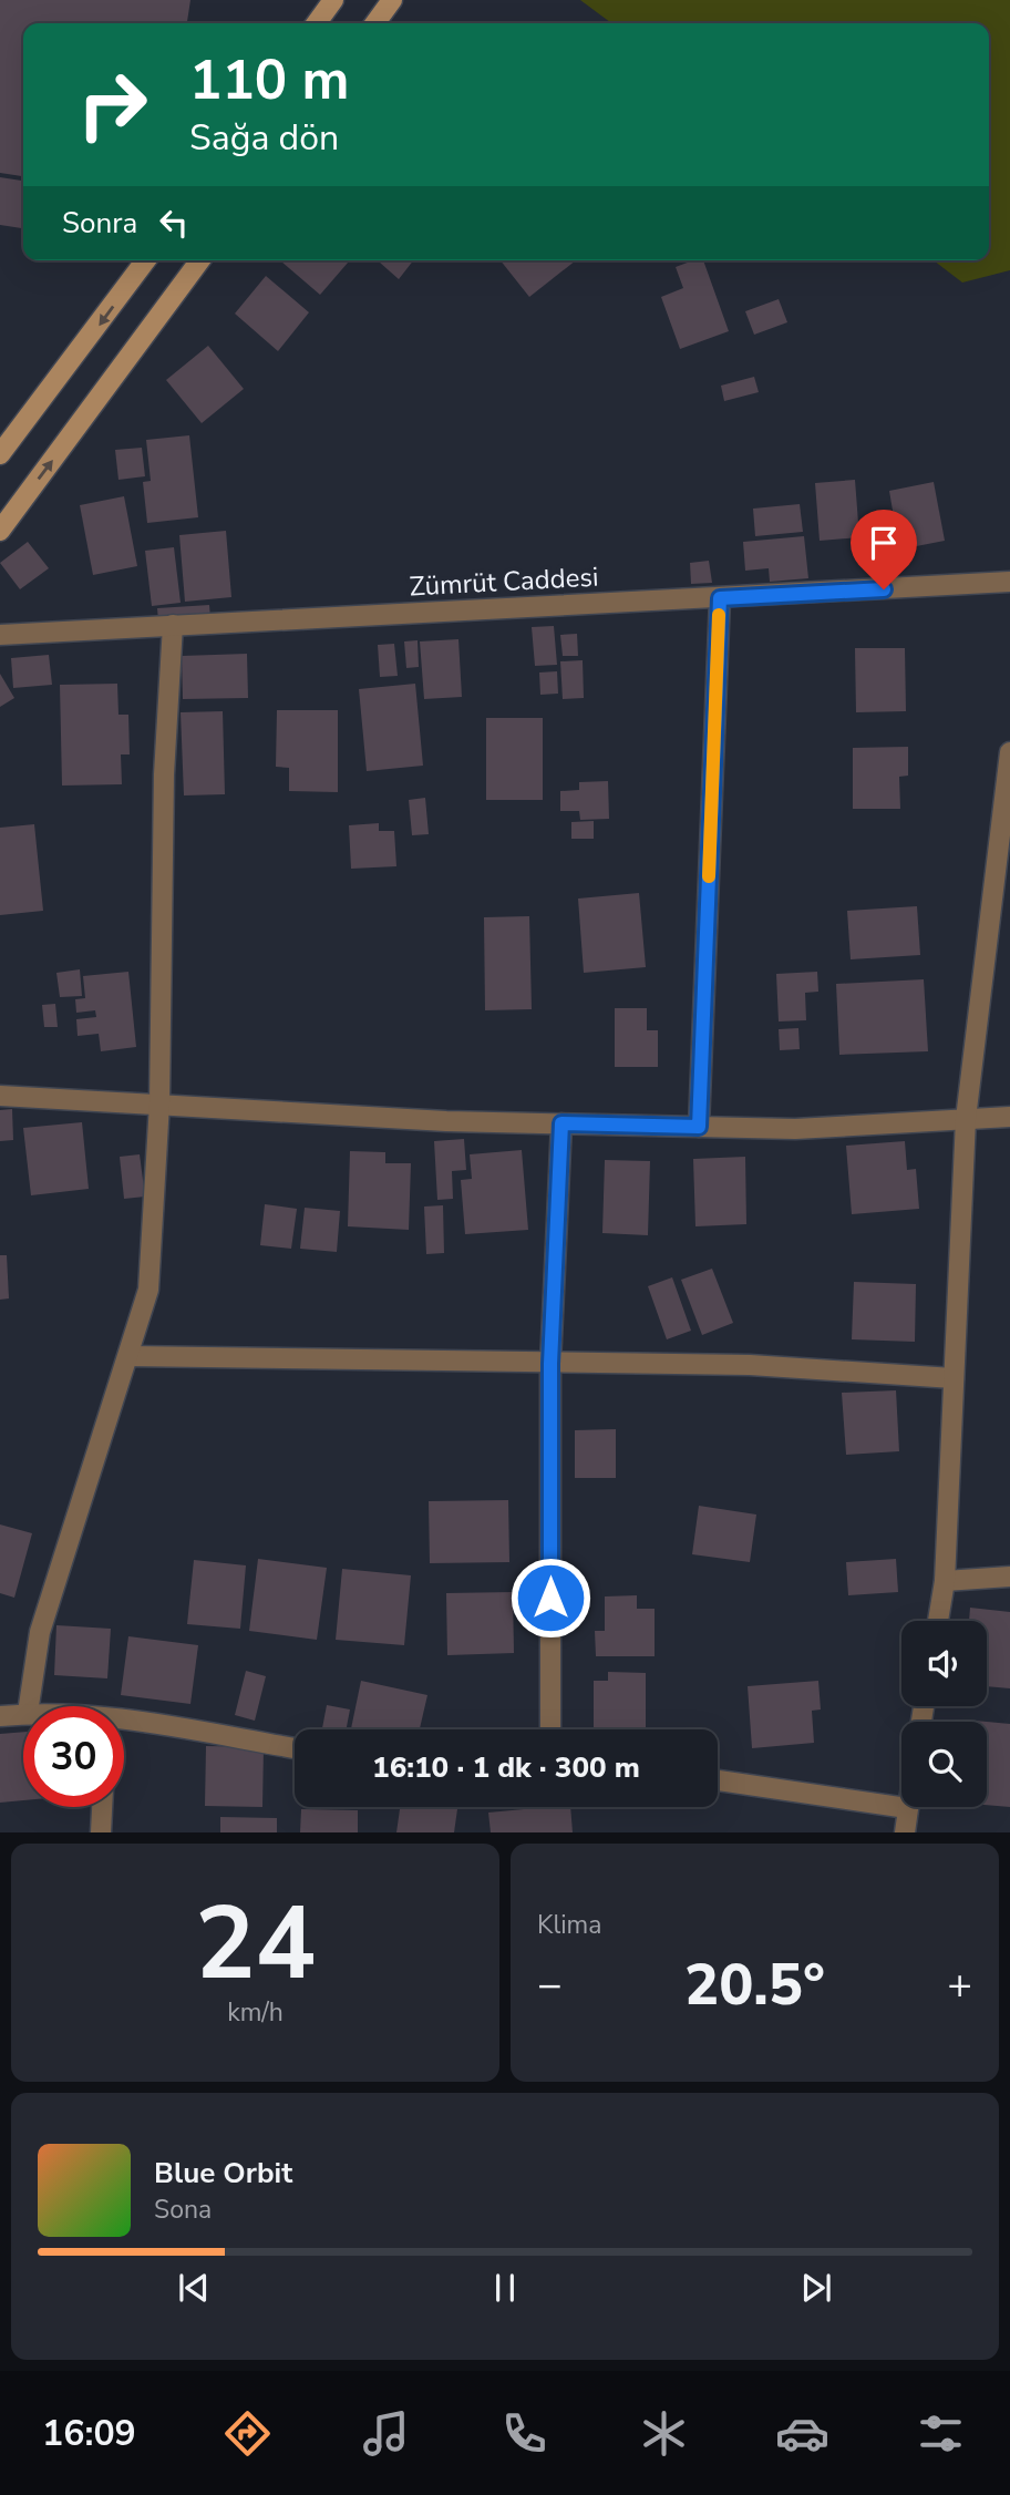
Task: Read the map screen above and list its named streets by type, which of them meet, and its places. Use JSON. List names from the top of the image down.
{
  "streets": {
    "street": ["Zümrüt Caddesi"]
  },
  "page": {
    "turn": ["110 m", "Sağa dön"],
    "then": "Sonra",
    "limit": "30",
    "trip": "16:10 · 1 dk · 300 m",
    "tile": [
      ["24", "km/h"],
      "Klima"
    ],
    "heat": ["−", "20.5°", "+"],
    "song": ["Blue Orbit", "Sona"],
    "tabs": "16:09"
  }
}
